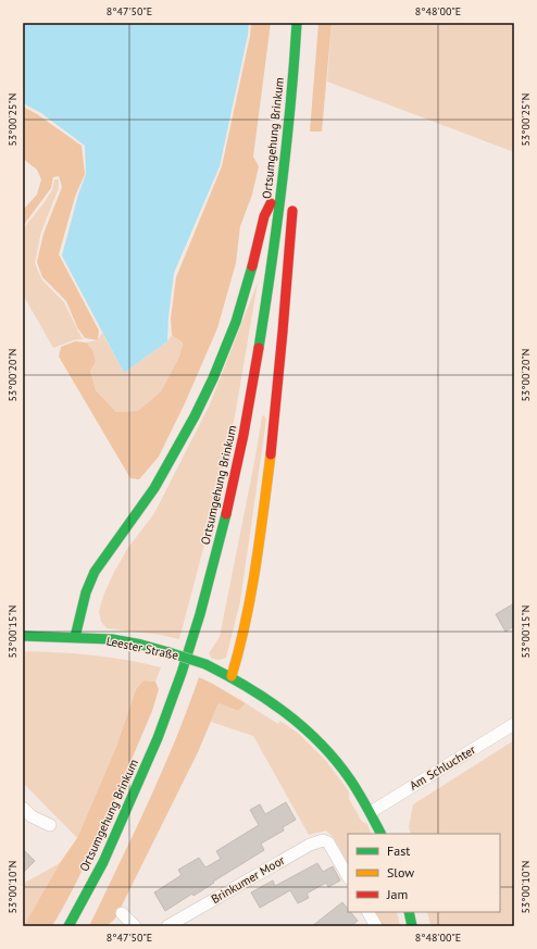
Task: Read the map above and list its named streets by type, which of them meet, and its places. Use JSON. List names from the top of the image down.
{
  "streets": {
    "main road": ["Ortsumgehung Brinkum", "Leester Straße"],
    "street": ["Am Schluchter", "Brinkumer Moor"]
  },
  "crossings": [
    ["Leester Straße", "Am Schluchter"]
  ],
  "legend": ["Fast", "Slow", "Jam"],
  "coordinates": [
    "8°47'50\"E",
    "8°48'00\"E",
    "53°00'25\"N",
    "53°00'20\"N",
    "53°00'15\"N",
    "53°00'10\"N"
  ]
}
